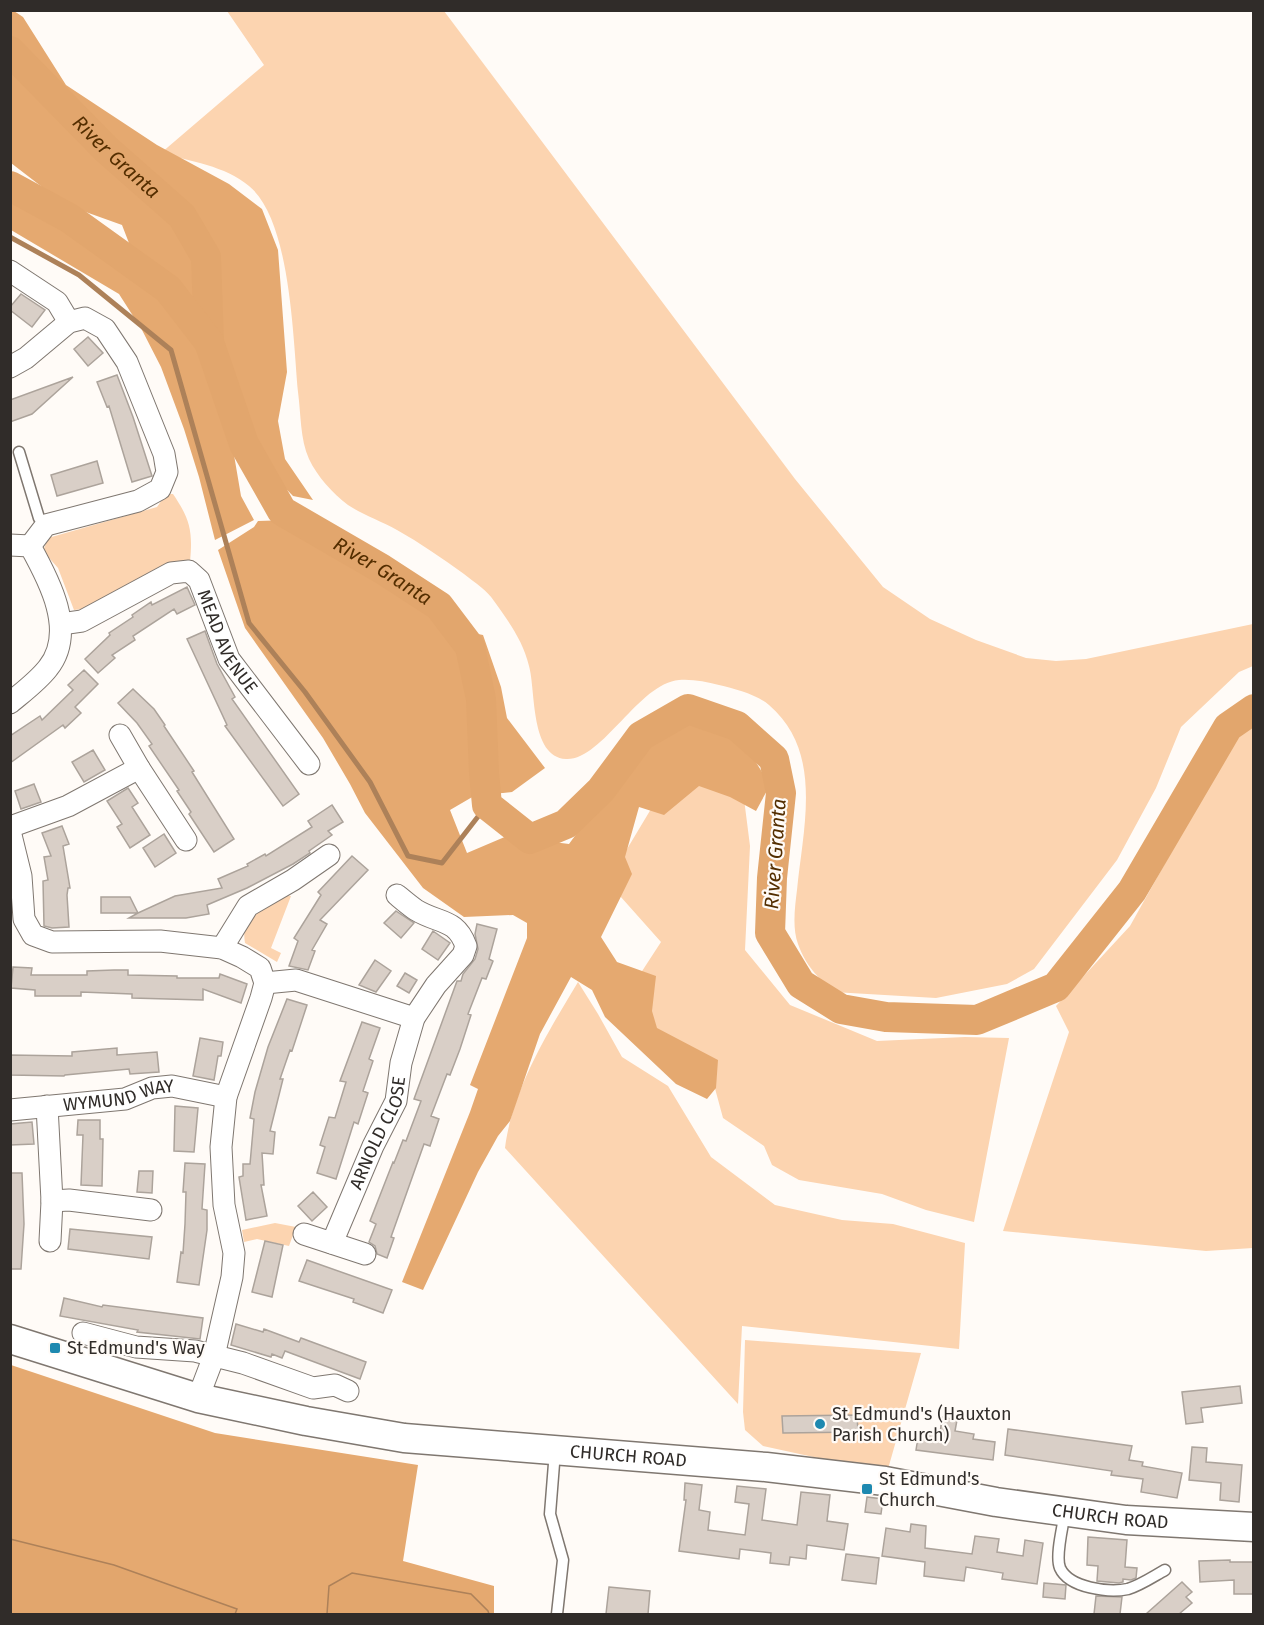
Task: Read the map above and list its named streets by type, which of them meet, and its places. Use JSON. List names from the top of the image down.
{
  "streets": {
    "street": [
      "MEAD AVENUE",
      "WYMUND WAY",
      "ARNOLD CLOSE",
      "CHURCH ROAD"
    ]
  },
  "water": ["River Granta"],
  "places": {
    "transit": ["St Edmund's Way", "St Edmund's Church"],
    "other": ["St Edmund's (Hauxton Parish Church)"]
  }
}
